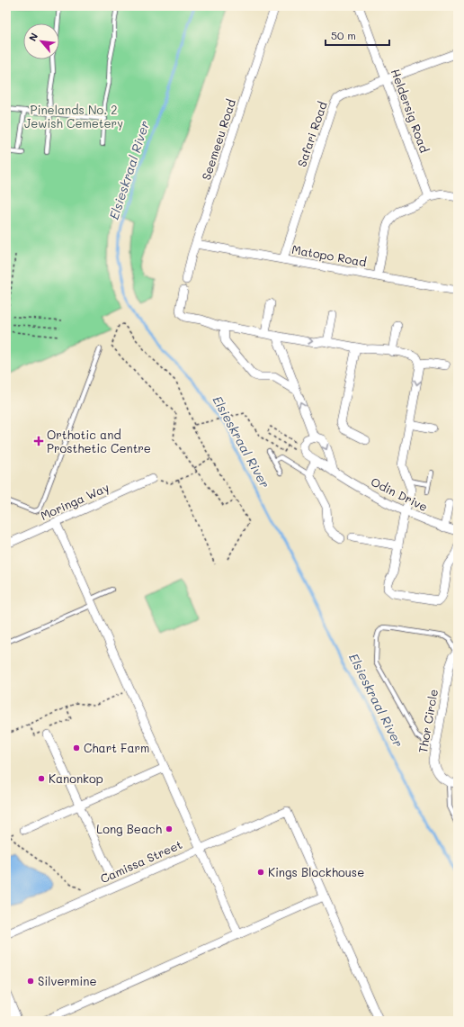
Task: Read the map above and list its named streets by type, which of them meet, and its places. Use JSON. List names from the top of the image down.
{
  "streets": {
    "street": [
      "Heldersig Road",
      "Safari Road",
      "Seemeeu Road",
      "Matopo Road",
      "Odin Drive",
      "Moringa Way",
      "Thor Circle",
      "Camissa Street"
    ]
  },
  "crossings": [
    ["Heldersig Road", "Safari Road"],
    ["Safari Road", "Matopo Road"],
    ["Seemeeu Road", "Matopo Road"]
  ],
  "water": ["Elsieskraal River"],
  "parks": ["Pinelands No. 2 Jewish Cemetery"],
  "places": {
    "health": ["Orthotic and Prosthetic Centre"],
    "other": [
      "Chart Farm",
      "Kanonkop",
      "Long Beach",
      "Kings Blockhouse",
      "Silvermine"
    ]
  },
  "scale_bar": "50 m",
  "north": "top left"
}
